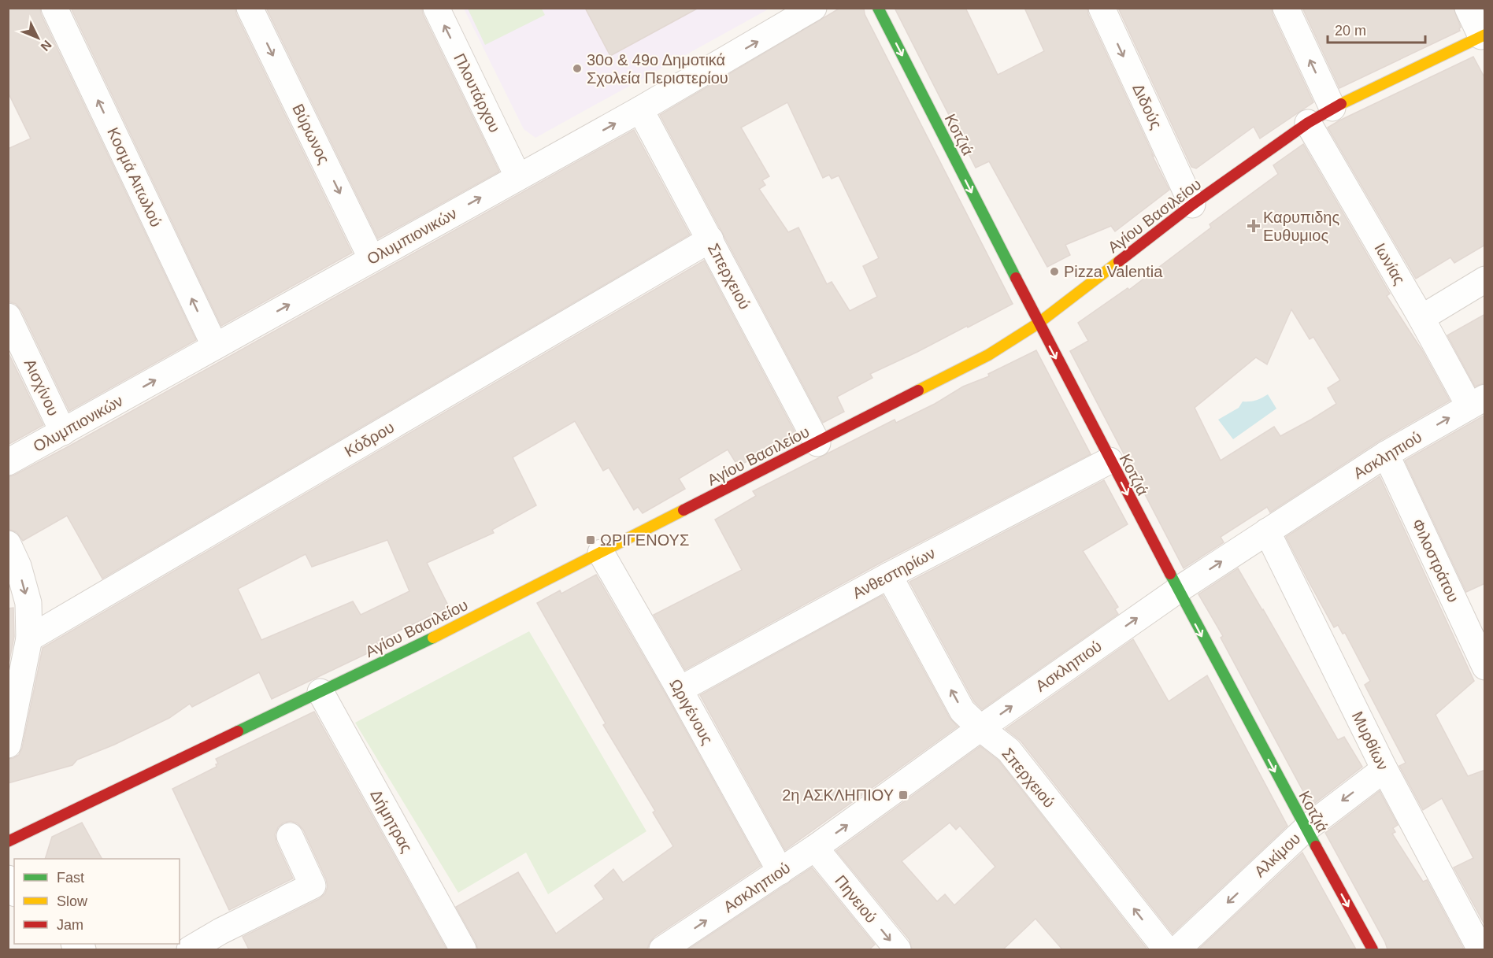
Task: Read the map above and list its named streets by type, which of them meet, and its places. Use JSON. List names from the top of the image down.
{
  "streets": {
    "street": [
      "Πλουτάρχου",
      "Διδούς",
      "Βύρωνος",
      "Κοτζιά",
      "Κοσμά Αιτωλού",
      "Αγίου Βασιλείου",
      "Ολυμπιονικών",
      "Ιωνίας",
      "Σπερχειού",
      "Αισχίνου",
      "Κόδρου",
      "Ασκληπιού",
      "Φιλοστράτου",
      "Ανθεστηρίων",
      "Ωριγένους",
      "Μυρθίων",
      "Δήμητρας",
      "Αλκίμου",
      "Πηνειού"
    ]
  },
  "crossings": [
    ["Πλουτάρχου", "Ολυμπιονικών"],
    ["Διδούς", "Αγίου Βασιλείου"],
    ["Βύρωνος", "Ολυμπιονικών"],
    ["Κοτζιά", "Αγίου Βασιλείου"],
    ["Κοτζιά", "Ασκληπιού"],
    ["Κοτζιά", "Ανθεστηρίων"],
    ["Κοτζιά", "Αλκίμου"],
    ["Κοσμά Αιτωλού", "Ολυμπιονικών"],
    ["Αγίου Βασιλείου", "Ιωνίας"],
    ["Αγίου Βασιλείου", "Σπερχειού"],
    ["Αγίου Βασιλείου", "Ωριγένους"],
    ["Αγίου Βασιλείου", "Δήμητρας"],
    ["Ολυμπιονικών", "Σπερχειού"],
    ["Ολυμπιονικών", "Αισχίνου"],
    ["Ιωνίας", "Ασκληπιού"],
    ["Σπερχειού", "Κόδρου"],
    ["Σπερχειού", "Ασκληπιού"],
    ["Σπερχειού", "Ανθεστηρίων"],
    ["Ασκληπιού", "Φιλοστράτου"],
    ["Ασκληπιού", "Ωριγένους"],
    ["Ασκληπιού", "Μυρθίων"],
    ["Ασκληπιού", "Πηνειού"],
    ["Ανθεστηρίων", "Ωριγένους"],
    ["Μυρθίων", "Αλκίμου"]
  ],
  "one_way": [
    "Πλουτάρχου",
    "Βύρωνος",
    "Κοτζιά",
    "Κοσμά Αιτωλού",
    "Ολυμπιονικών",
    "Σπερχειού",
    "Ασκληπιού",
    "Αλκίμου",
    "Πηνειού"
  ],
  "places": {
    "other": ["30ο & 49ο Δημοτικά Σχολεία Περιστερίου", "Pizza Valentia"],
    "health": ["Καρυπιδης Ευθυμιος"],
    "transit": ["ΩΡΙΓΕΝΟΥΣ", "2η ΑΣΚΛΗΠΙΟΥ"]
  },
  "legend": ["Fast", "Slow", "Jam"],
  "scale_bar": "20 m",
  "north": "bottom right"
}
